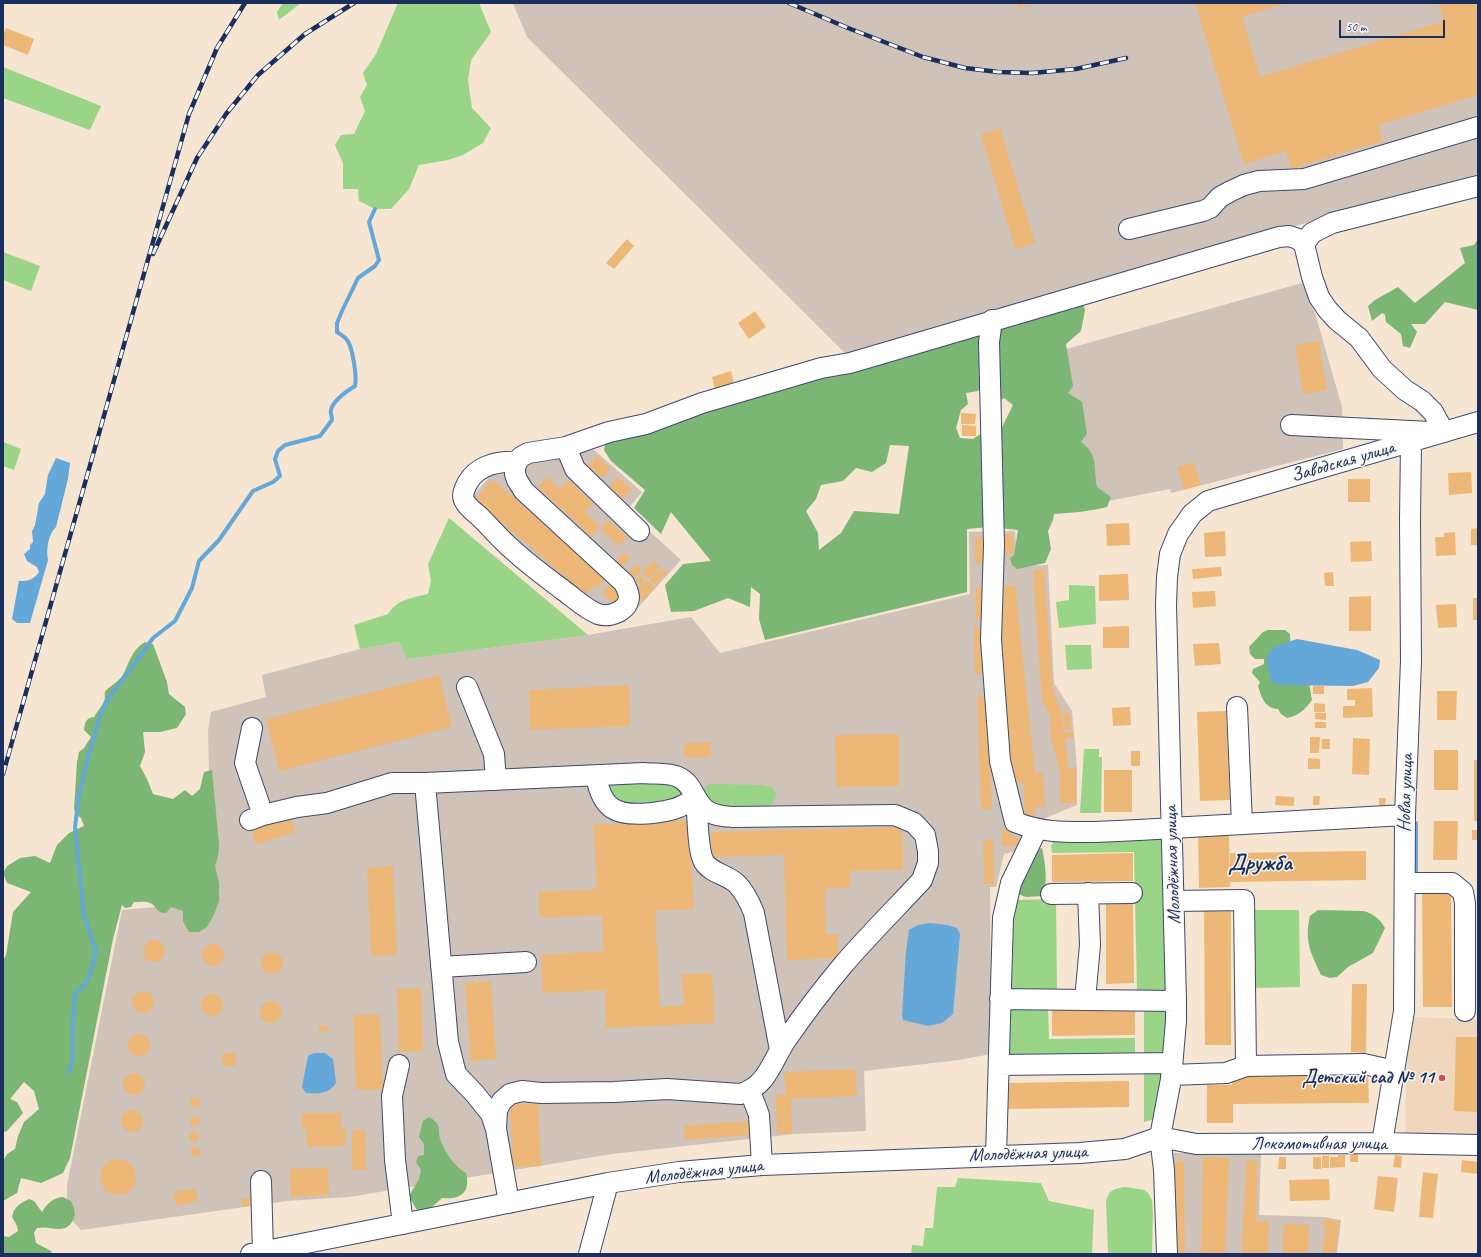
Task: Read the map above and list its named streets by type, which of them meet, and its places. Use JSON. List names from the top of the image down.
{
  "streets": {
    "street": [
      "Заводская улица",
      "Новая улица",
      "Молодёжная улица",
      "Локомотивная улица"
    ]
  },
  "crossings": [
    ["Заводская улица", "Новая улица"],
    ["Заводская улица", "Молодёжная улица"],
    ["Новая улица", "Локомотивная улица"],
    ["Молодёжная улица", "Локомотивная улица"]
  ],
  "districts": ["Дружба"],
  "places": ["Детский сад № 11"],
  "scale_bar": "50 m"
}
